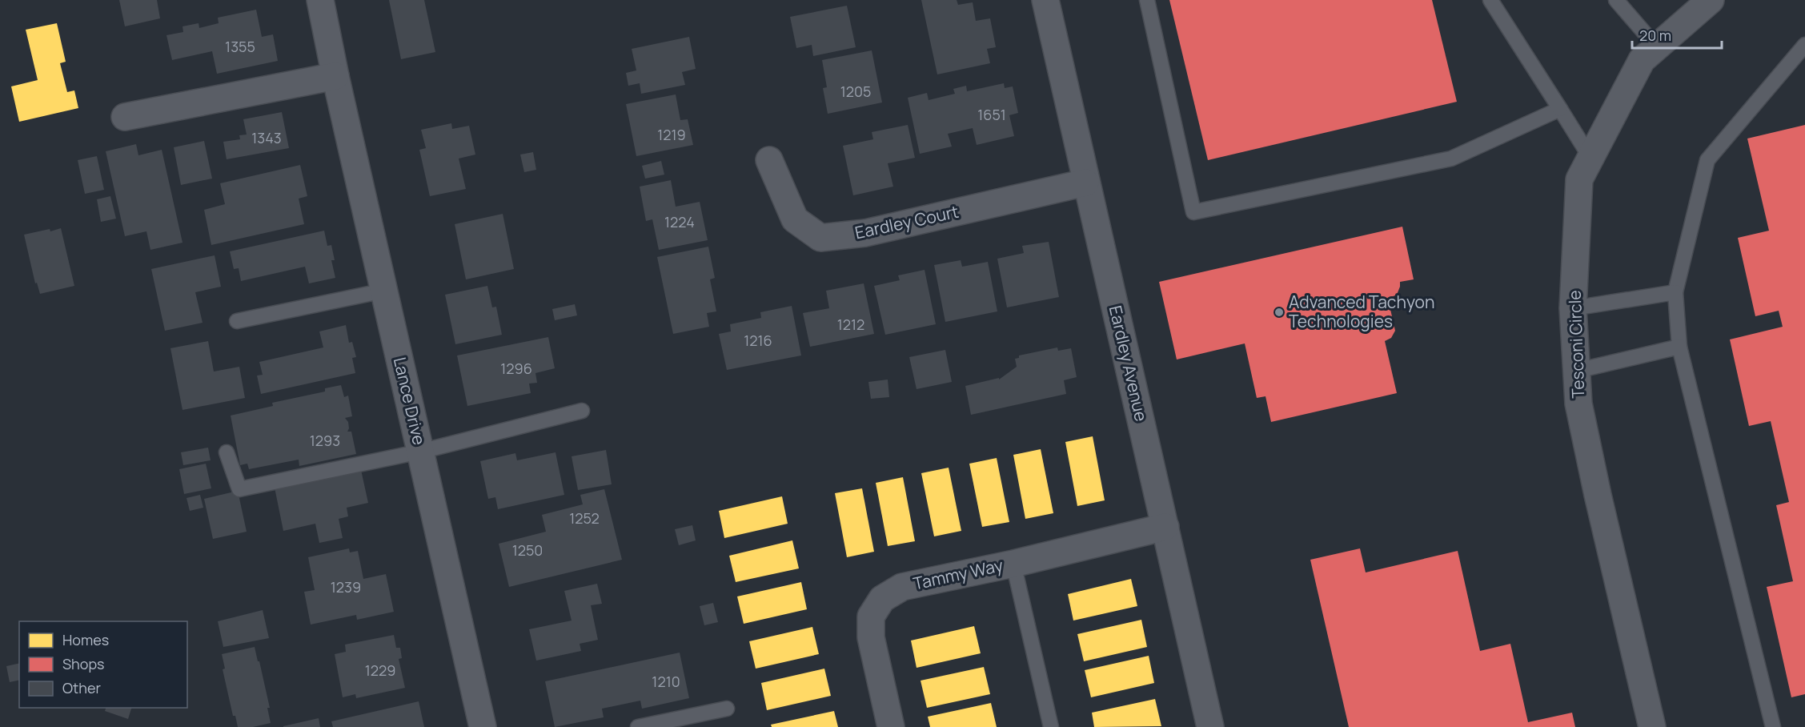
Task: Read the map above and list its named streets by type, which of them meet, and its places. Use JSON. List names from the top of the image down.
{
  "streets": {
    "street": [
      "Eardley Court",
      "Tesconi Circle",
      "Eardley Avenue",
      "Lance Drive",
      "Tammy Way"
    ]
  },
  "crossings": [
    ["Eardley Court", "Eardley Avenue"],
    ["Eardley Avenue", "Tammy Way"]
  ],
  "places": ["Advanced Tachyon Technologies"],
  "house_numbers": [
    "1355",
    "1205",
    "1651",
    "1219",
    "1343",
    "1224",
    "1212",
    "1216",
    "1296",
    "1293",
    "1252",
    "1250",
    "1239",
    "1229",
    "1210"
  ],
  "legend": ["Homes", "Shops", "Other"],
  "scale_bar": "20 m"
}
